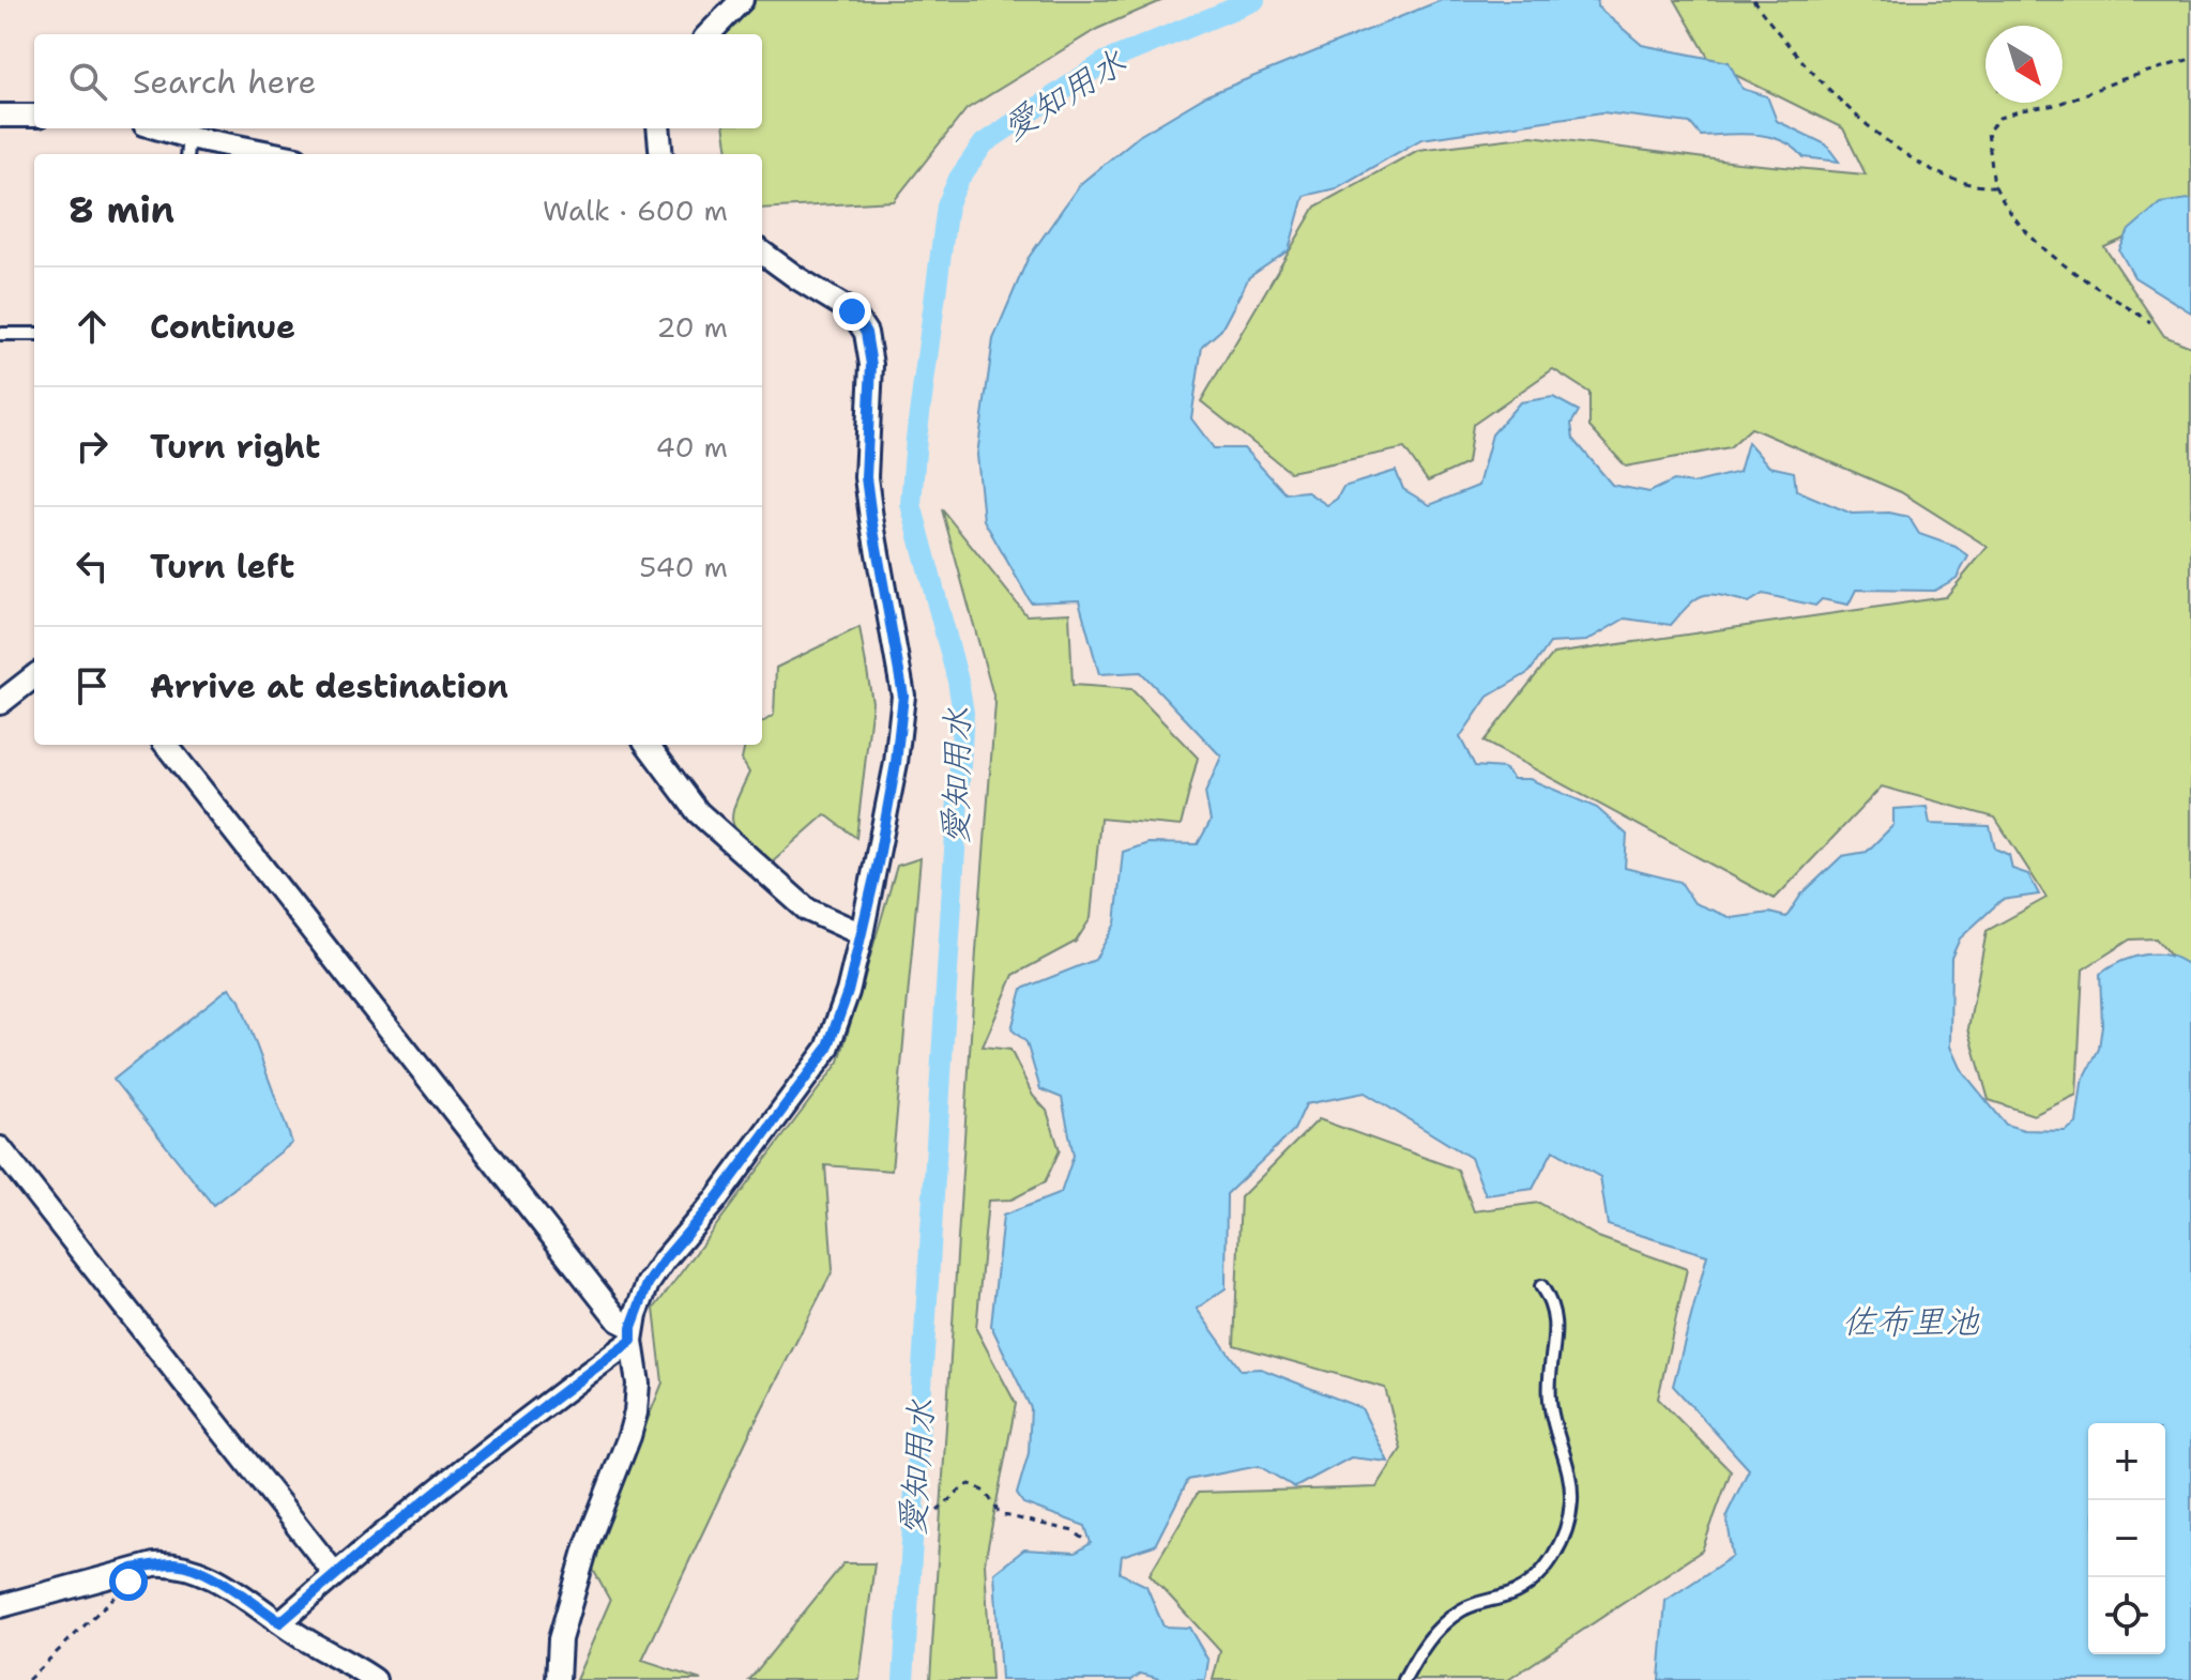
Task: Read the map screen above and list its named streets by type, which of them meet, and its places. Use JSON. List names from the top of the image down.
{
  "water": ["愛知用水", "佐布里池"],
  "north": "bottom right",
  "page": {
    "search": "Search here",
    "heading": ["8 min", "Walk · 600 m"],
    "list": [
      ["Continue", "20 m"],
      ["Turn right", "40 m"],
      ["Turn left", "540 m"],
      "Arrive at destination"
    ],
    "map_buttons": ["+", "−"]
  }
}
